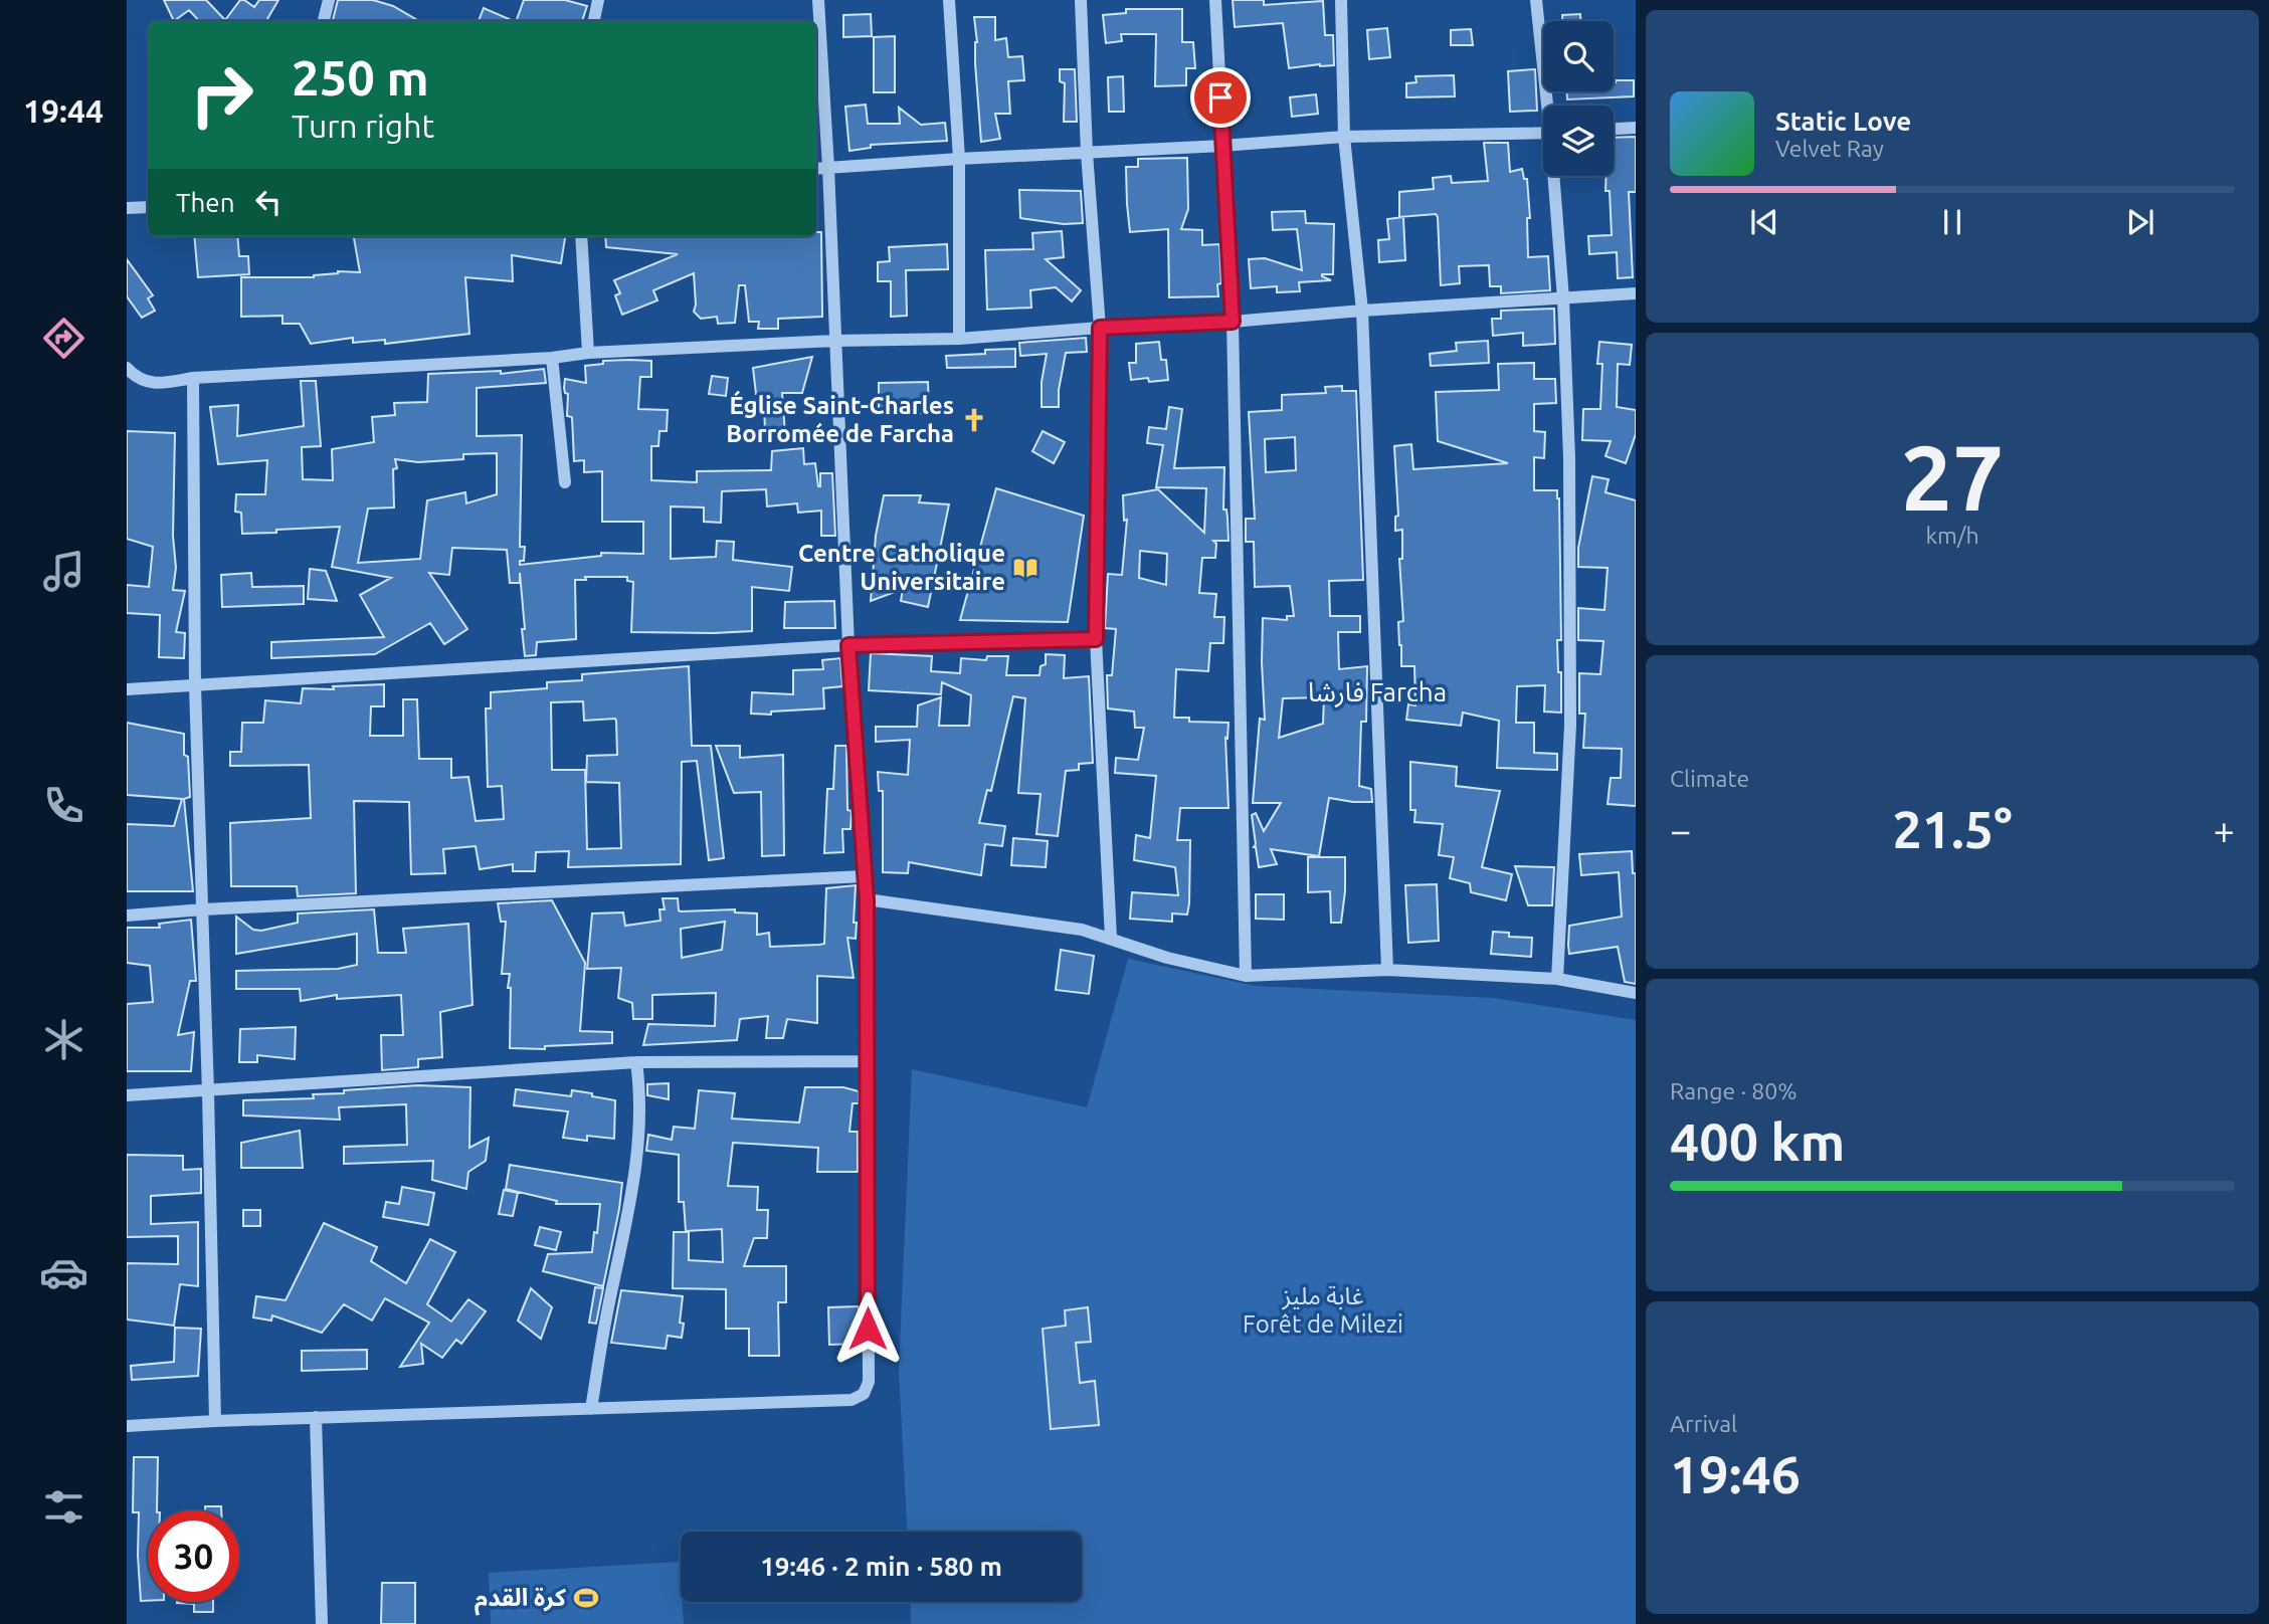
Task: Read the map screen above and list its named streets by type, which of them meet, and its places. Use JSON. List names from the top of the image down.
{
  "districts": ["فارشا Farcha"],
  "parks": ["غابة مليز Forêt de Milezi"],
  "places": {
    "church": ["Église Saint-Charles Borromée de Farcha"],
    "library": ["Centre Catholique Universitaire"],
    "sports": ["كرة القدم"]
  },
  "page": {
    "tabs": "19:44",
    "turn": ["250 m", "Turn right"],
    "song": ["Static Love", "Velvet Ray"],
    "then": "Then",
    "tile": [
      ["27", "km/h"],
      "Climate",
      ["Range · 80%", "400 km"],
      ["Arrival", "19:46"]
    ],
    "heat": ["−", "21.5°", "+"],
    "limit": "30",
    "trip": "19:46 · 2 min · 580 m"
  }
}
